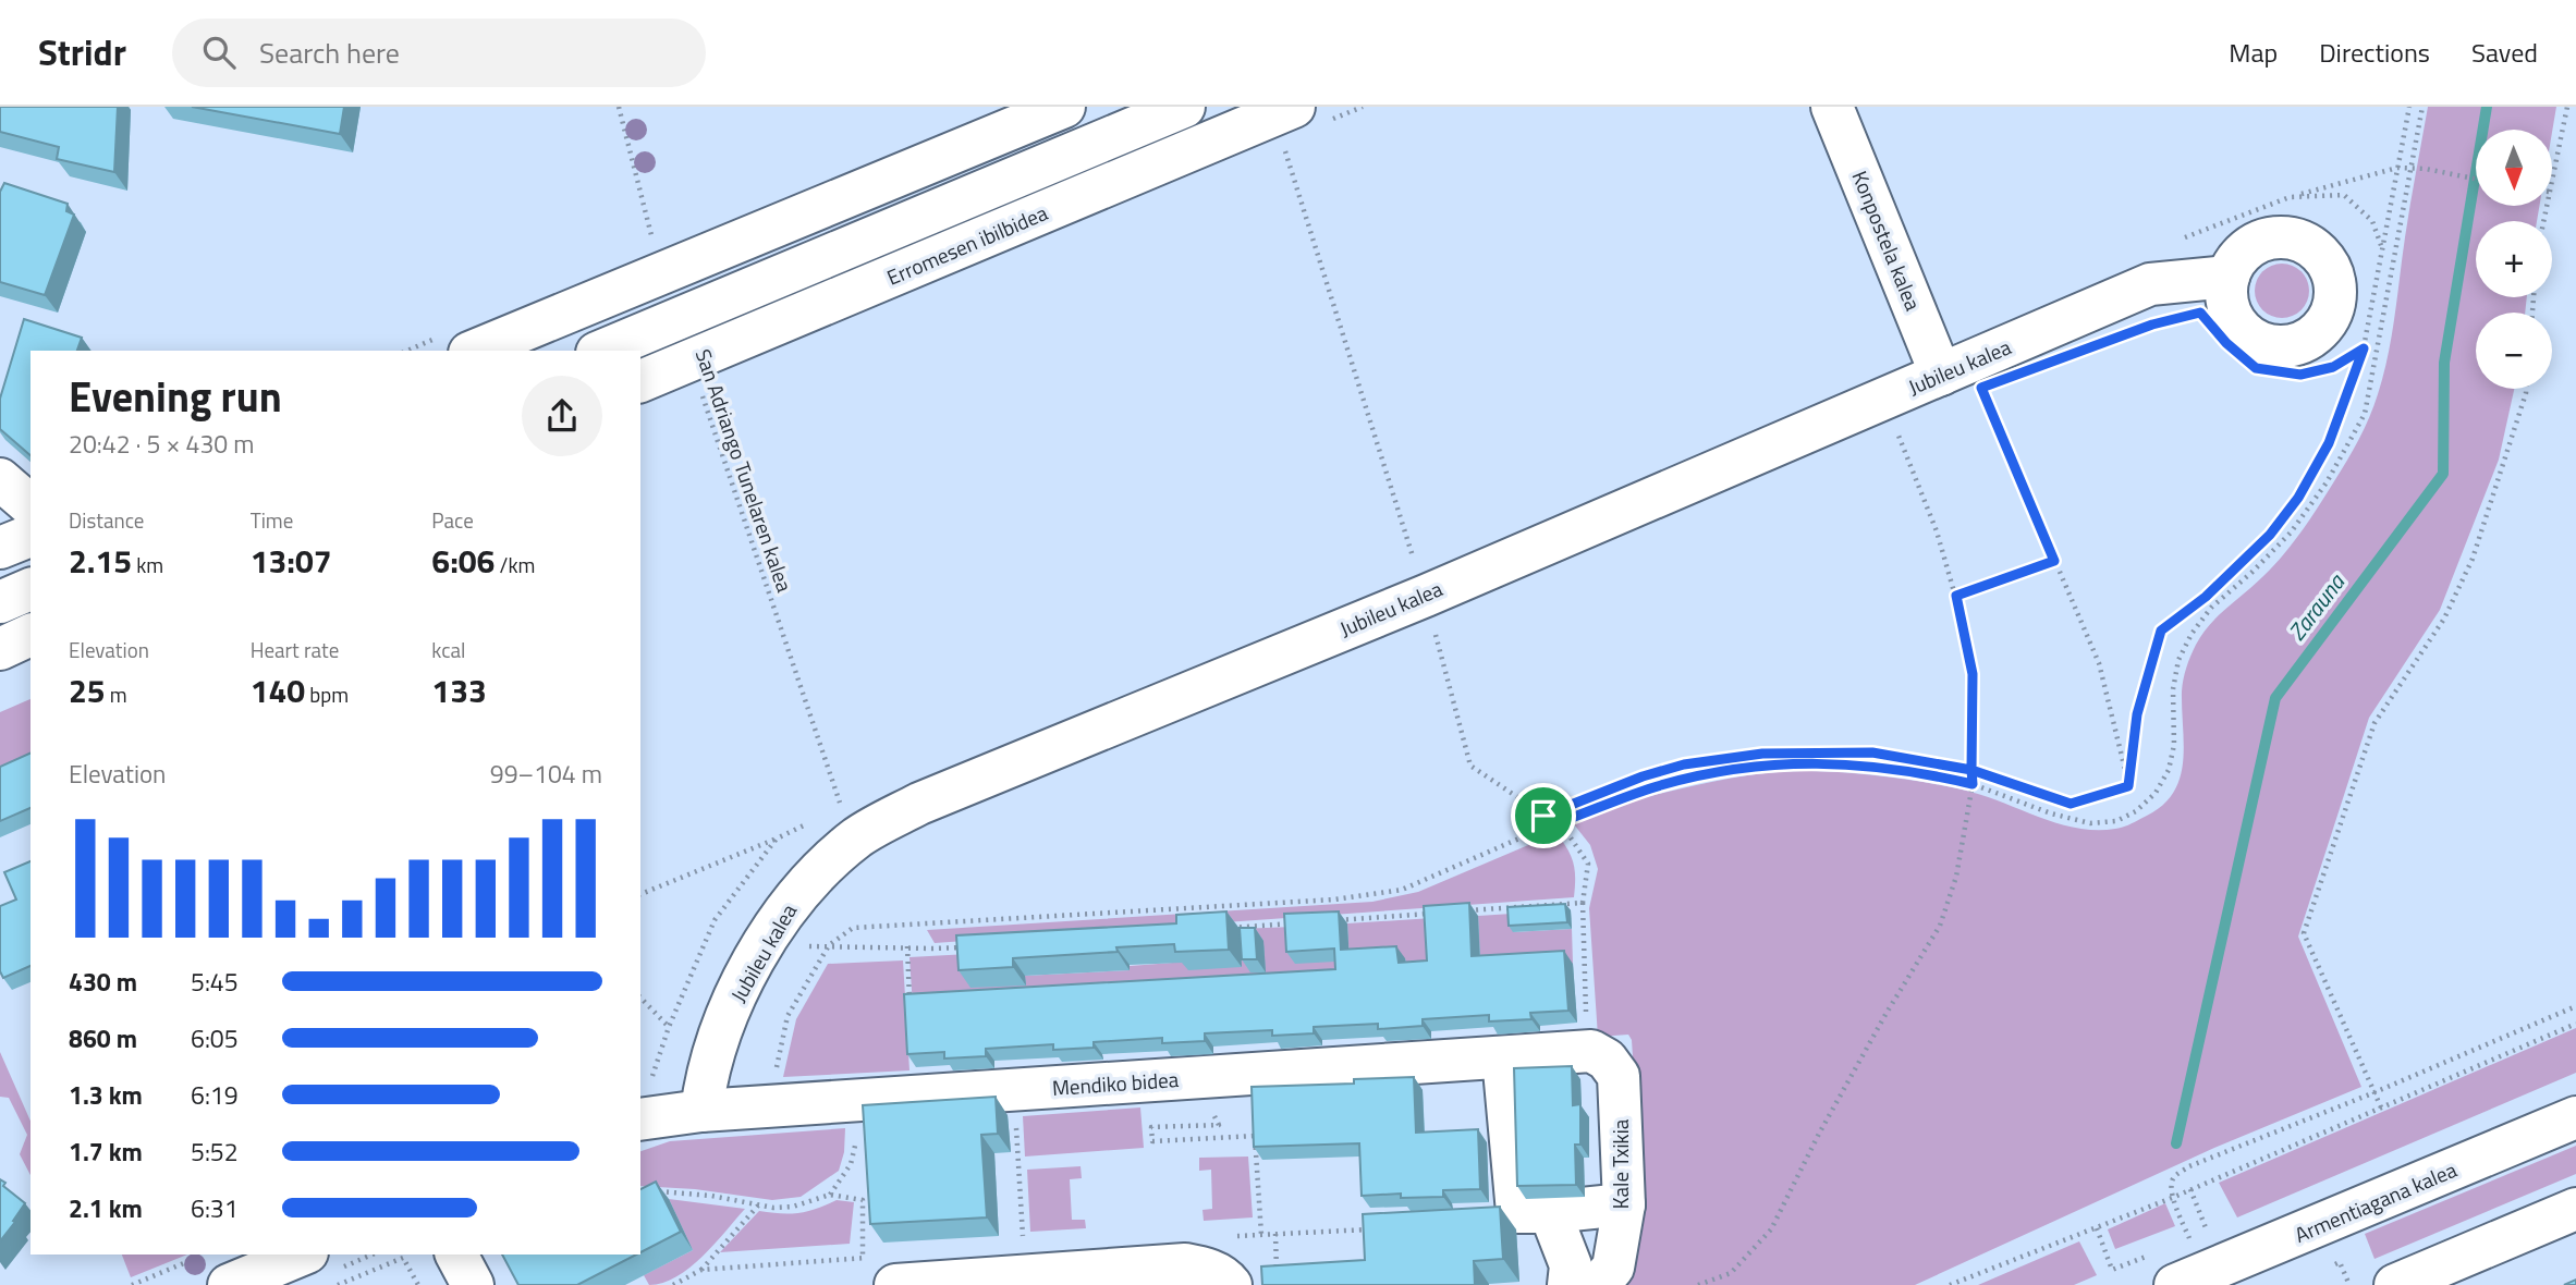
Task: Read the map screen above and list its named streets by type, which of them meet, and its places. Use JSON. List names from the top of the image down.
{
  "streets": {
    "street": [
      "Konpostela kalea",
      "Erromesen ibilbidea",
      "Jubileu kalea",
      "Mendiko bidea",
      "Kale Txikia",
      "Armentiagana kalea"
    ],
    "path": ["San Adriango Tunelaren kalea"]
  },
  "crossings": [
    ["Konpostela kalea", "Jubileu kalea"],
    ["Erromesen ibilbidea", "San Adriango Tunelaren kalea"],
    ["Jubileu kalea", "San Adriango Tunelaren kalea"],
    ["Jubileu kalea", "Mendiko bidea"],
    ["Mendiko bidea", "Kale Txikia"]
  ],
  "water": ["Zarauna"],
  "north": "bottom",
  "page": {
    "header": "Stridr",
    "search": "Search here",
    "nav": ["Map", "Directions", "Saved"],
    "map_buttons": ["+", "−"],
    "heading": ["Evening run", "20:42 · 5 × 430 m"],
    "stats": [
      ["Distance", "2.15 km"],
      ["Time", "13:07"],
      ["Pace", "6:06 /km"],
      ["Elevation", "25 m"],
      ["Heart rate", "140 bpm"],
      ["kcal", "133"]
    ],
    "chart": ["Elevation", "99–104 m"],
    "list": [
      {
        "name": "430 m",
        "note": "5:45"
      },
      {
        "name": "860 m",
        "note": "6:05"
      },
      {
        "name": "1.3 km",
        "note": "6:19"
      },
      {
        "name": "1.7 km",
        "note": "5:52"
      },
      {
        "name": "2.1 km",
        "note": "6:31"
      }
    ]
  }
}
